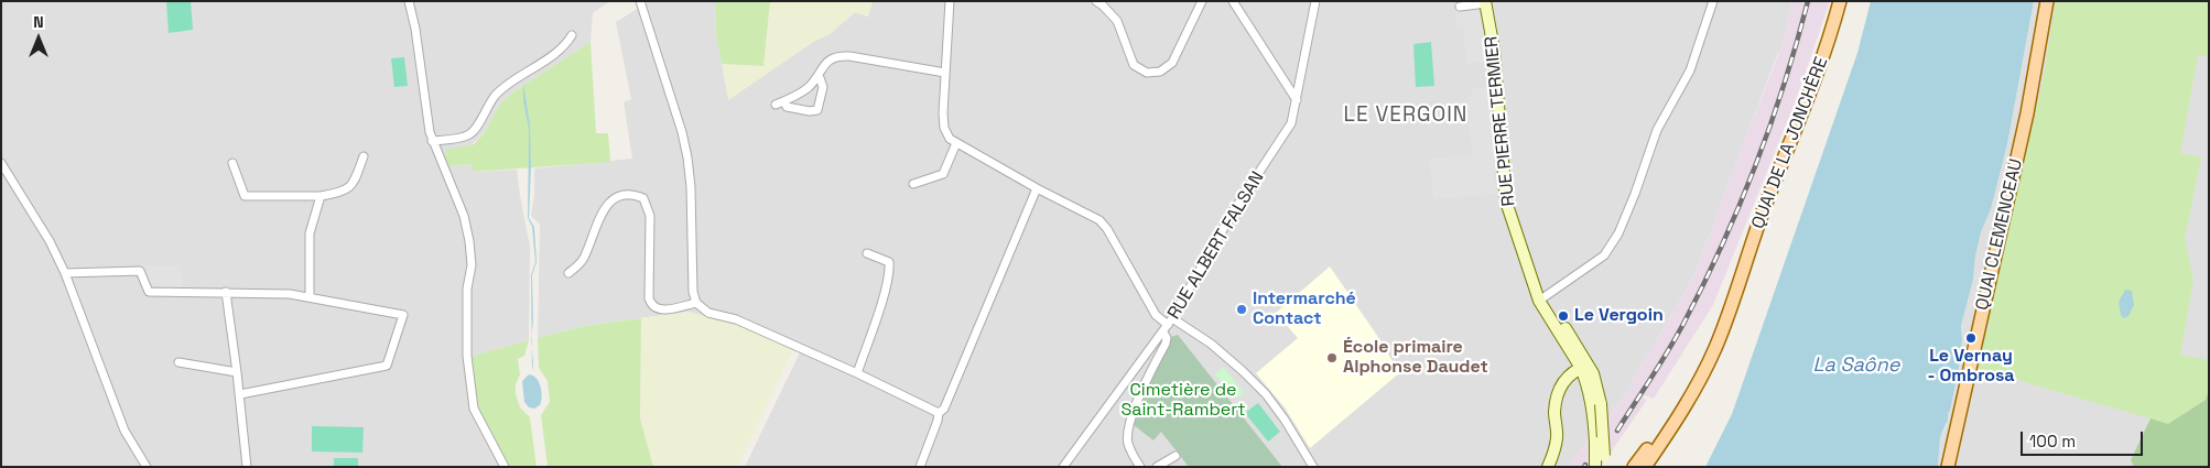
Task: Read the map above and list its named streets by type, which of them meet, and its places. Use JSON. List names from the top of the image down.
{
  "streets": {
    "main road": ["QUAI DE LA JONCHÈRE", "QUAI CLEMENCEAU"],
    "street": ["RUE PIERRE TERMIER", "RUE ALBERT FALSAN"]
  },
  "districts": ["LE VERGOIN"],
  "water": ["La Saône"],
  "parks": ["Cimetière de Saint-Rambert"],
  "places": [
    "Intermarché Contact",
    "Le Vergoin",
    "Le Vernay - Ombrosa",
    "École primaire Alphonse Daudet"
  ],
  "scale_bar": "100 m",
  "north": "top"
}
